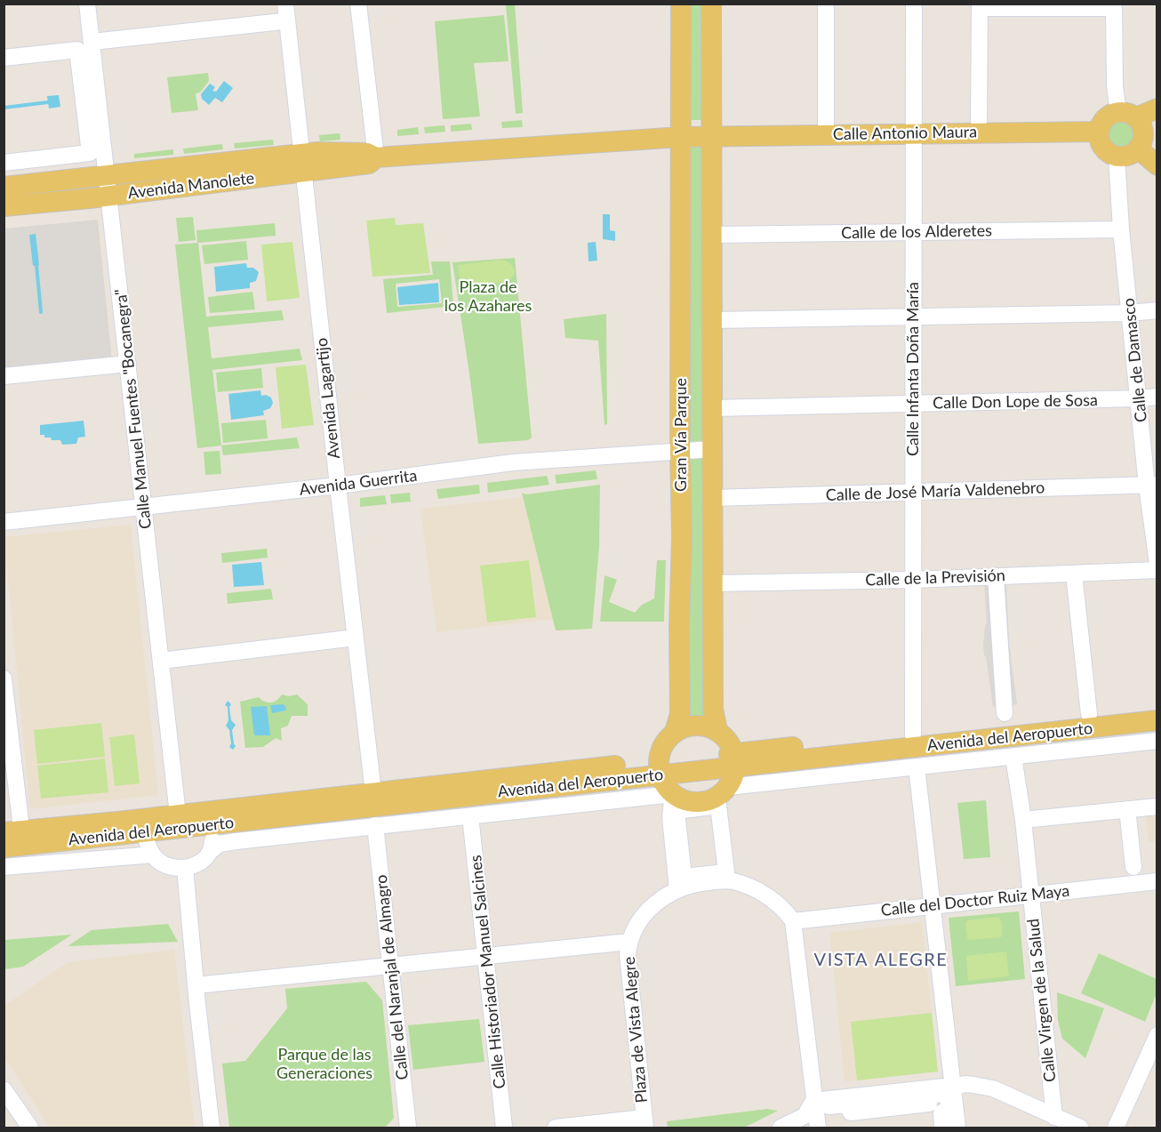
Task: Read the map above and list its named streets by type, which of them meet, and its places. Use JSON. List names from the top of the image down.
{
  "streets": {
    "main road": [
      "Calle Antonio Maura",
      "Avenida Manolete",
      "Gran Vía Parque",
      "Avenida del Aeropuerto"
    ],
    "street": [
      "Calle de los Alderetes",
      "Calle de Damasco",
      "Calle Infanta Doña María",
      "Avenida Lagartijo",
      "Calle Don Lope de Sosa",
      "Calle Manuel Fuentes \"Bocanegra\"",
      "Avenida Guerrita",
      "Calle de José María Valdenebro",
      "Calle de la Previsión",
      "Calle del Doctor Ruiz Maya",
      "Calle Historiador Manuel Salcines",
      "Calle del Naranjal de Almagro",
      "Calle Virgen de la Salud",
      "Plaza de Vista Alegre"
    ]
  },
  "crossings": [
    ["Calle Antonio Maura", "Calle de Damasco"],
    ["Calle Antonio Maura", "Calle Infanta Doña María"],
    ["Calle Antonio Maura", "Gran Vía Parque"],
    ["Avenida Manolete", "Avenida Lagartijo"],
    ["Avenida Manolete", "Calle Manuel Fuentes \"Bocanegra\""],
    ["Avenida Manolete", "Gran Vía Parque"],
    ["Calle de los Alderetes", "Calle de Damasco"],
    ["Calle de los Alderetes", "Calle Infanta Doña María"],
    ["Calle de los Alderetes", "Gran Vía Parque"],
    ["Calle de Damasco", "Calle Don Lope de Sosa"],
    ["Calle de Damasco", "Calle de José María Valdenebro"],
    ["Calle Infanta Doña María", "Calle Don Lope de Sosa"],
    ["Calle Infanta Doña María", "Calle de José María Valdenebro"],
    ["Calle Infanta Doña María", "Calle de la Previsión"],
    ["Calle Infanta Doña María", "Avenida del Aeropuerto"],
    ["Avenida Lagartijo", "Avenida Guerrita"],
    ["Avenida Lagartijo", "Avenida del Aeropuerto"],
    ["Calle Don Lope de Sosa", "Gran Vía Parque"],
    ["Calle Manuel Fuentes \"Bocanegra\"", "Avenida Guerrita"],
    ["Calle Manuel Fuentes \"Bocanegra\"", "Avenida del Aeropuerto"],
    ["Gran Vía Parque", "Avenida Guerrita"],
    ["Gran Vía Parque", "Calle de José María Valdenebro"],
    ["Gran Vía Parque", "Calle de la Previsión"],
    ["Avenida del Aeropuerto", "Calle Historiador Manuel Salcines"],
    ["Avenida del Aeropuerto", "Calle del Naranjal de Almagro"],
    ["Avenida del Aeropuerto", "Calle Virgen de la Salud"],
    ["Calle del Doctor Ruiz Maya", "Calle Virgen de la Salud"],
    ["Calle del Doctor Ruiz Maya", "Plaza de Vista Alegre"]
  ],
  "districts": ["VISTA ALEGRE"],
  "parks": ["Plaza de los Azahares", "Parque de las Generaciones"]
}
